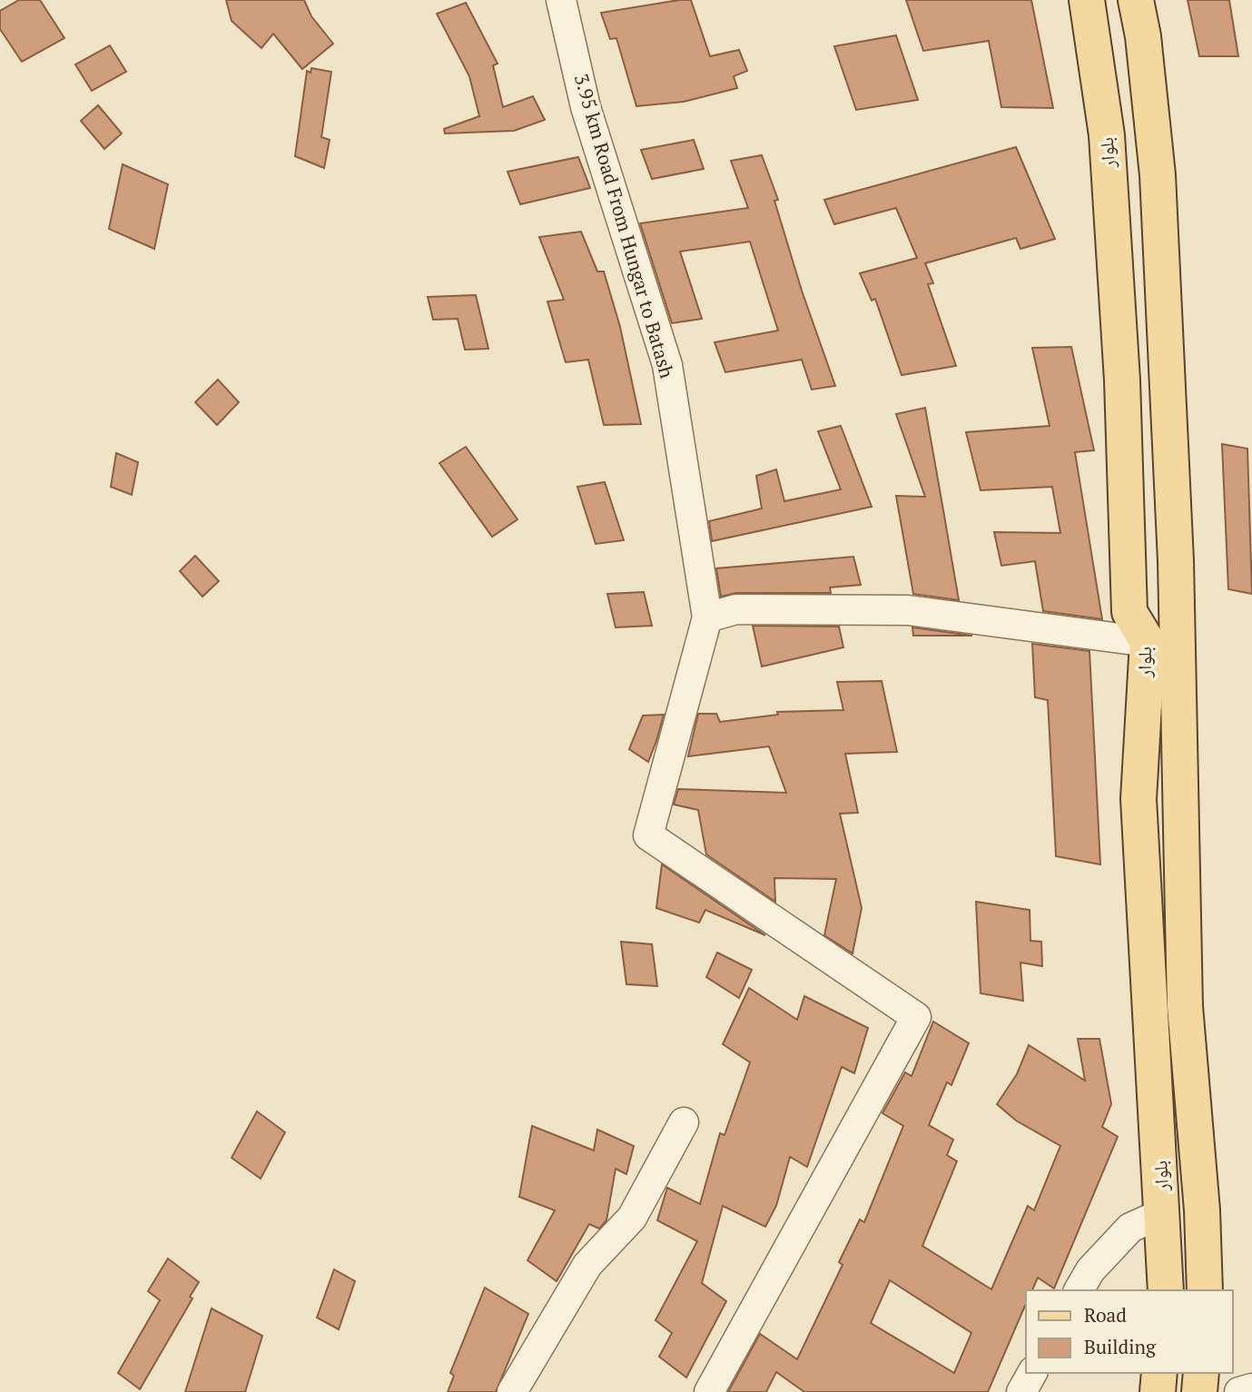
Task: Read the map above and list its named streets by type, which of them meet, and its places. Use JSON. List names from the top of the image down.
{
  "streets": {
    "main road": ["بلوار"],
    "street": ["3.95 km Road From Hungar to Batash"]
  },
  "legend": ["Road", "Building"]
}
